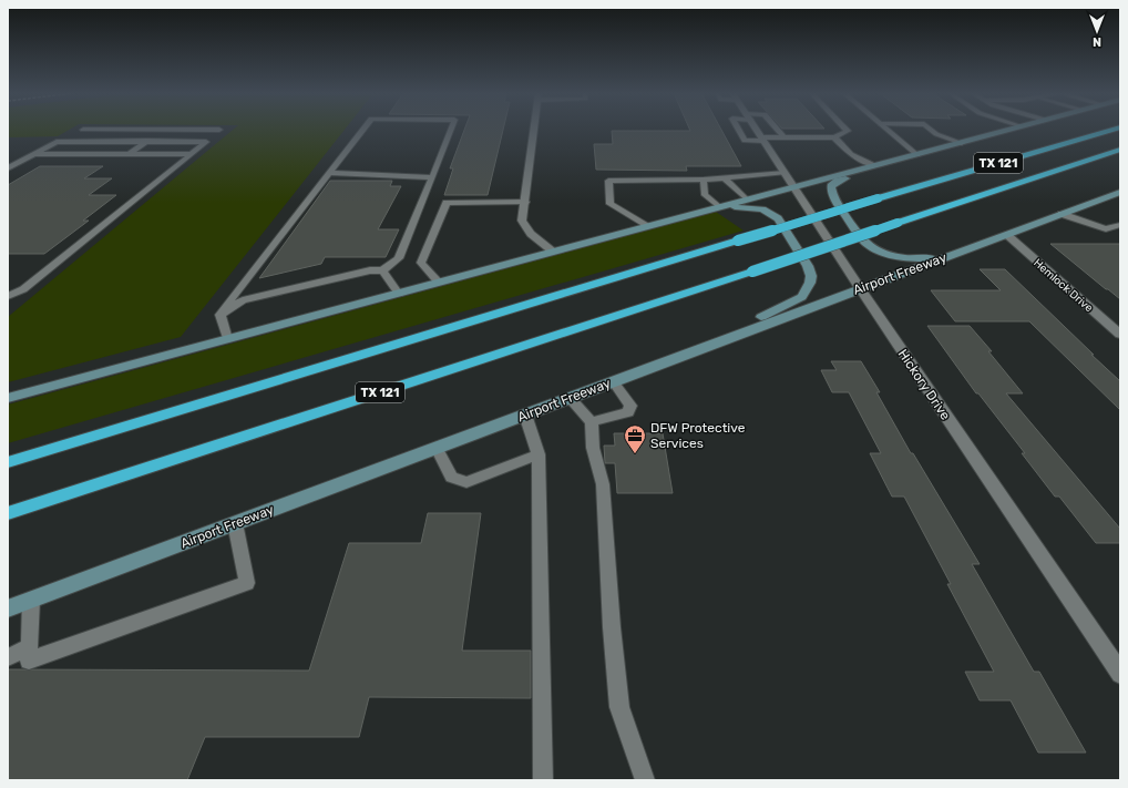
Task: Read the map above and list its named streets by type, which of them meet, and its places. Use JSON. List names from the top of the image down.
{
  "streets": {
    "highway": ["TX 121"],
    "main road": ["Airport Freeway"],
    "street": ["Hemlock Drive", "Hickory Drive"]
  },
  "crossings": [
    ["Airport Freeway", "Hemlock Drive"],
    ["Airport Freeway", "Hickory Drive"]
  ],
  "places": {
    "office": ["DFW Protective Services"]
  },
  "north": "bottom"
}
